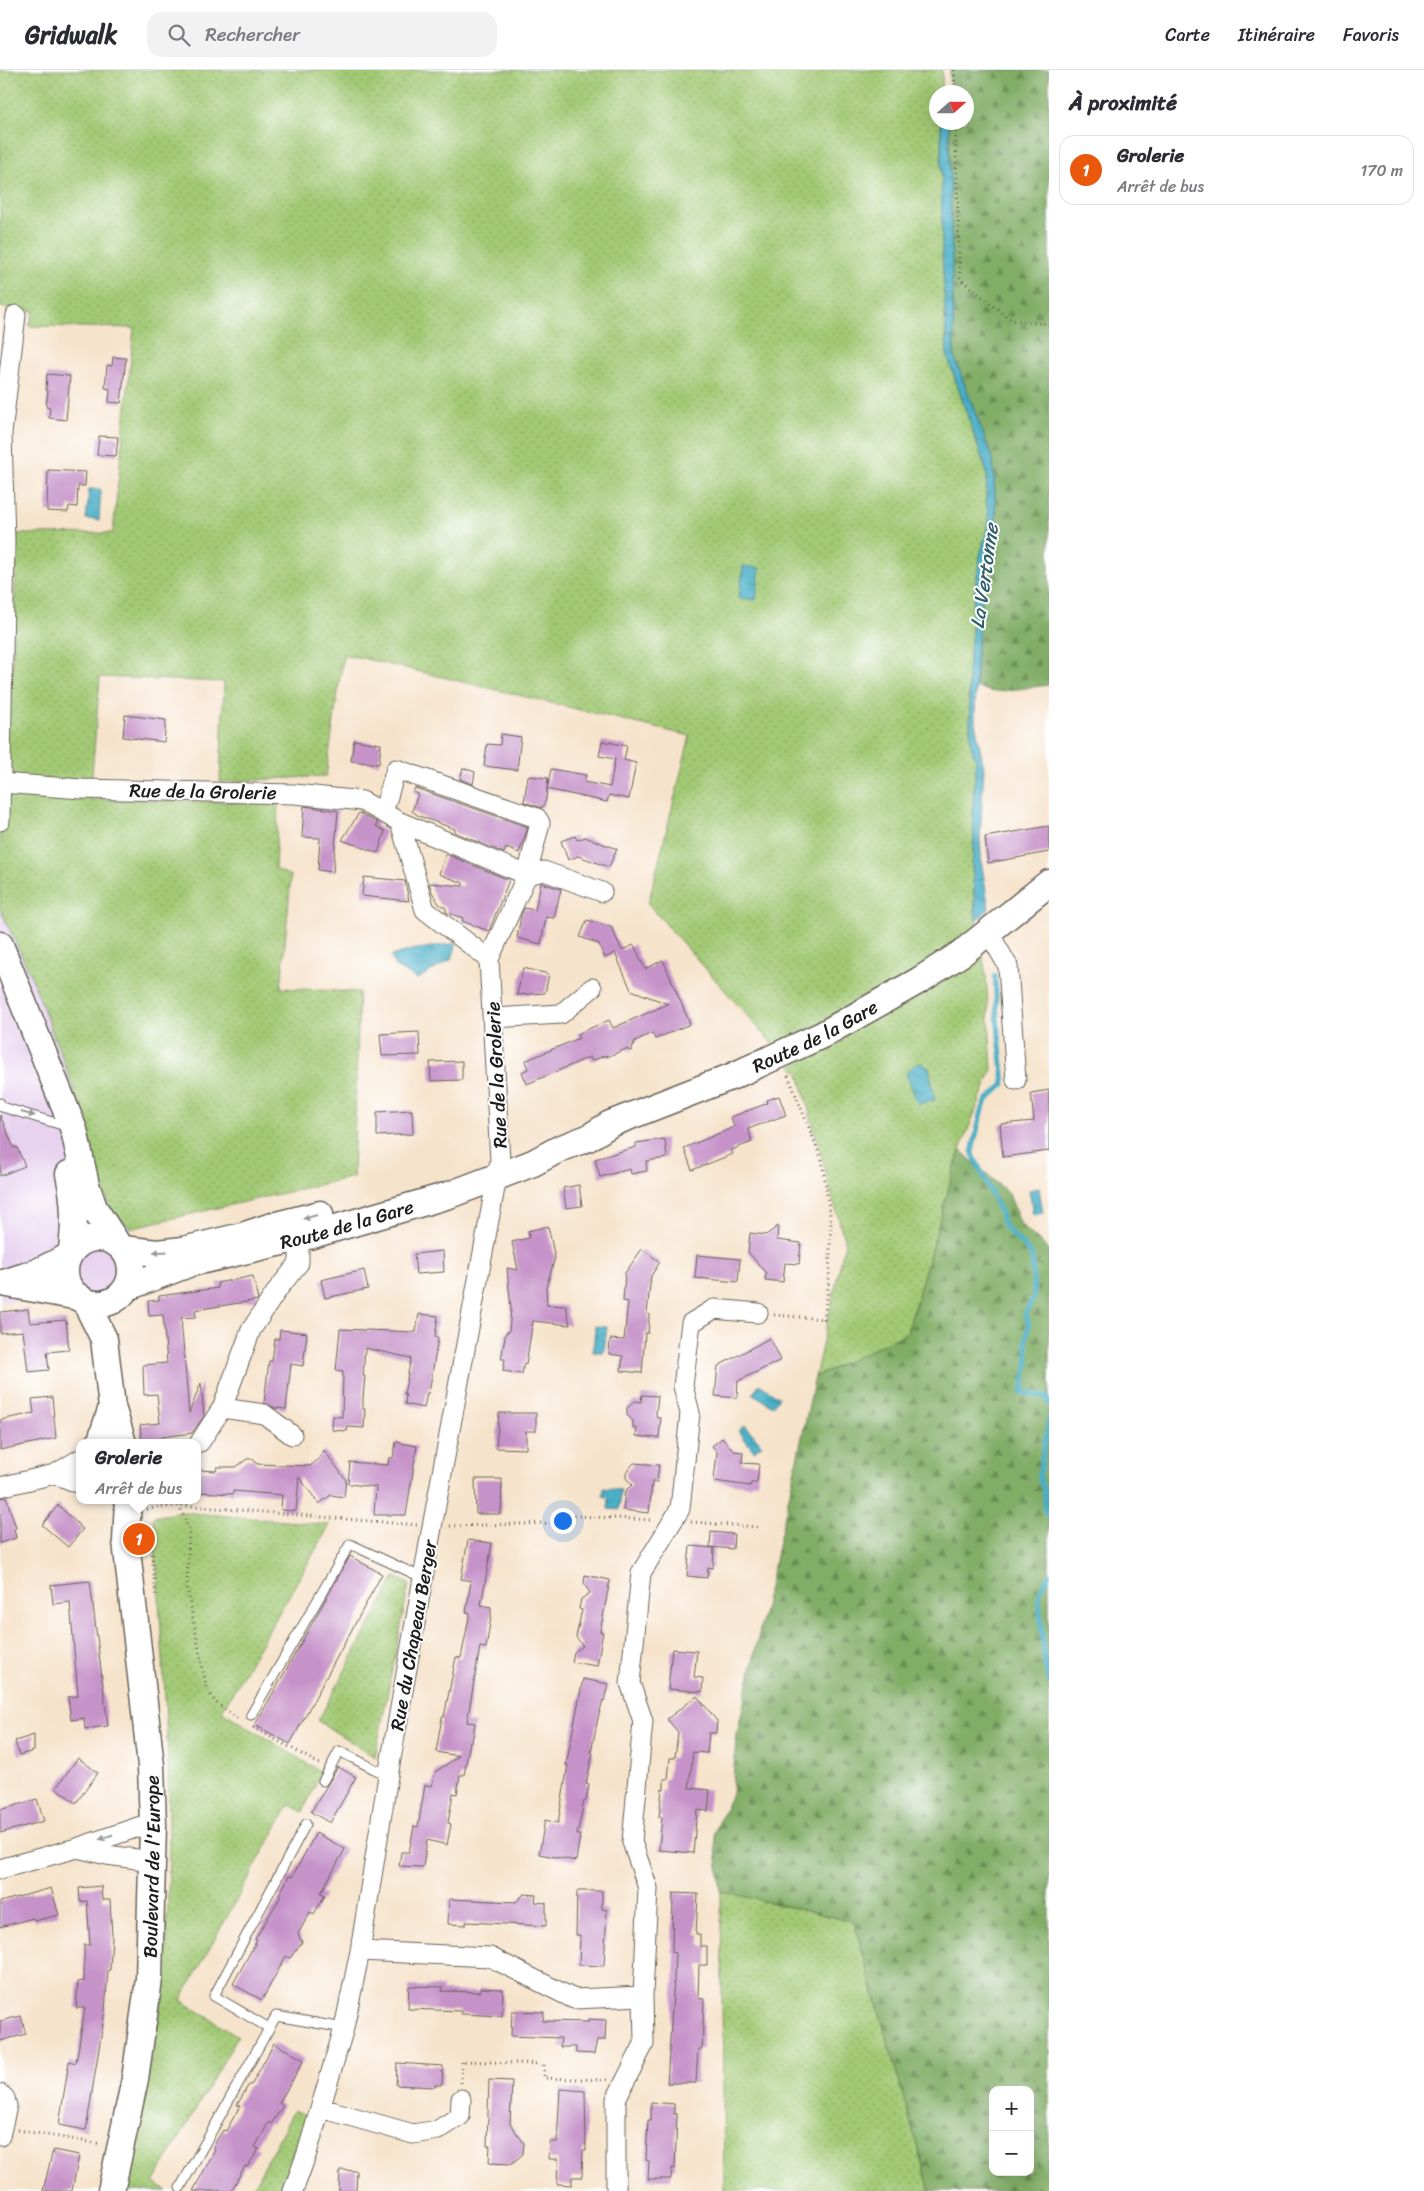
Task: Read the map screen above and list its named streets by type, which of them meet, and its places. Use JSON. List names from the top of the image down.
{
  "streets": {
    "street": [
      "Rue de la Grolerie",
      "Route de la Gare",
      "Rue du Chapeau Berger",
      "Boulevard de l'Europe"
    ]
  },
  "crossings": [
    ["Rue de la Grolerie", "Route de la Gare"],
    ["Rue de la Grolerie", "Rue du Chapeau Berger"],
    ["Route de la Gare", "Rue du Chapeau Berger"]
  ],
  "water": ["La Vertonne"],
  "north": "right",
  "page": {
    "header": "Gridwalk",
    "search": "Rechercher",
    "nav": ["Carte", "Itinéraire", "Favoris"],
    "heading": "À proximité",
    "list": [
      {
        "mark": "1",
        "name": "Grolerie",
        "note": "Arrêt de bus",
        "value": "170 m"
      }
    ],
    "popup": ["Grolerie", "Arrêt de bus"],
    "pins": "1",
    "map_buttons": ["+", "−"]
  }
}
